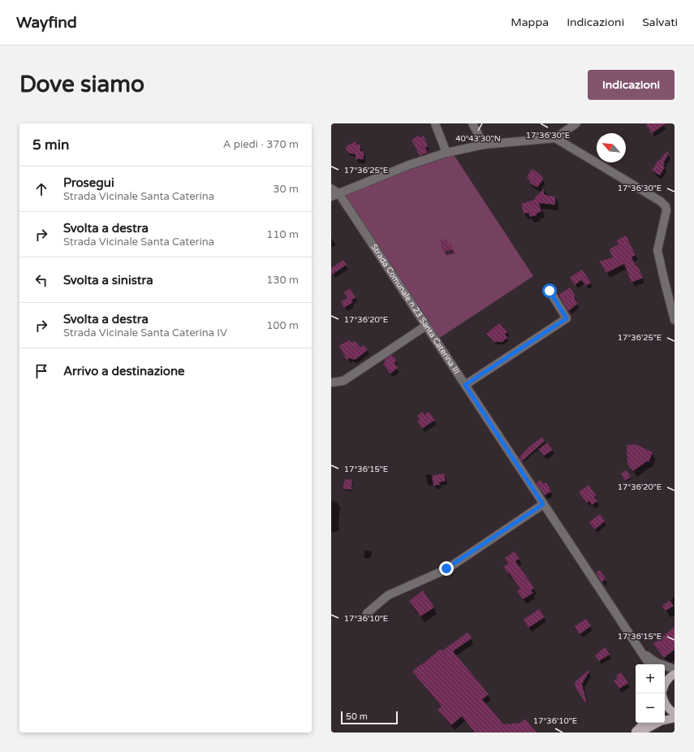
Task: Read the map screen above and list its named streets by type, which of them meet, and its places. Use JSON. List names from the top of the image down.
{
  "streets": {
    "street": ["Strada Comunale n.23 Santa Caterina III"]
  },
  "scale_bar": "50 m",
  "north": "top left",
  "page": {
    "header": "Wayfind",
    "nav": ["Mappa", "Indicazioni", "Salvati"],
    "buttons": "Indicazioni",
    "title": "Dove siamo",
    "heading": ["5 min", "A piedi · 370 m"],
    "list": [
      ["Prosegui", "Strada Vicinale Santa Caterina", "30 m"],
      ["Svolta a destra", "Strada Vicinale Santa Caterina", "110 m"],
      ["Svolta a sinistra", "130 m"],
      ["Svolta a destra", "Strada Vicinale Santa Caterina IV", "100 m"],
      "Arrivo a destinazione"
    ],
    "map_buttons": ["+", "−"],
    "scale": "50 m"
  },
  "coordinates": [
    "17°36'30\"E",
    "40°43'30\"N",
    "17°36'25\"E",
    "17°36'20\"E",
    "17°36'15\"E",
    "17°36'10\"E"
  ]
}
